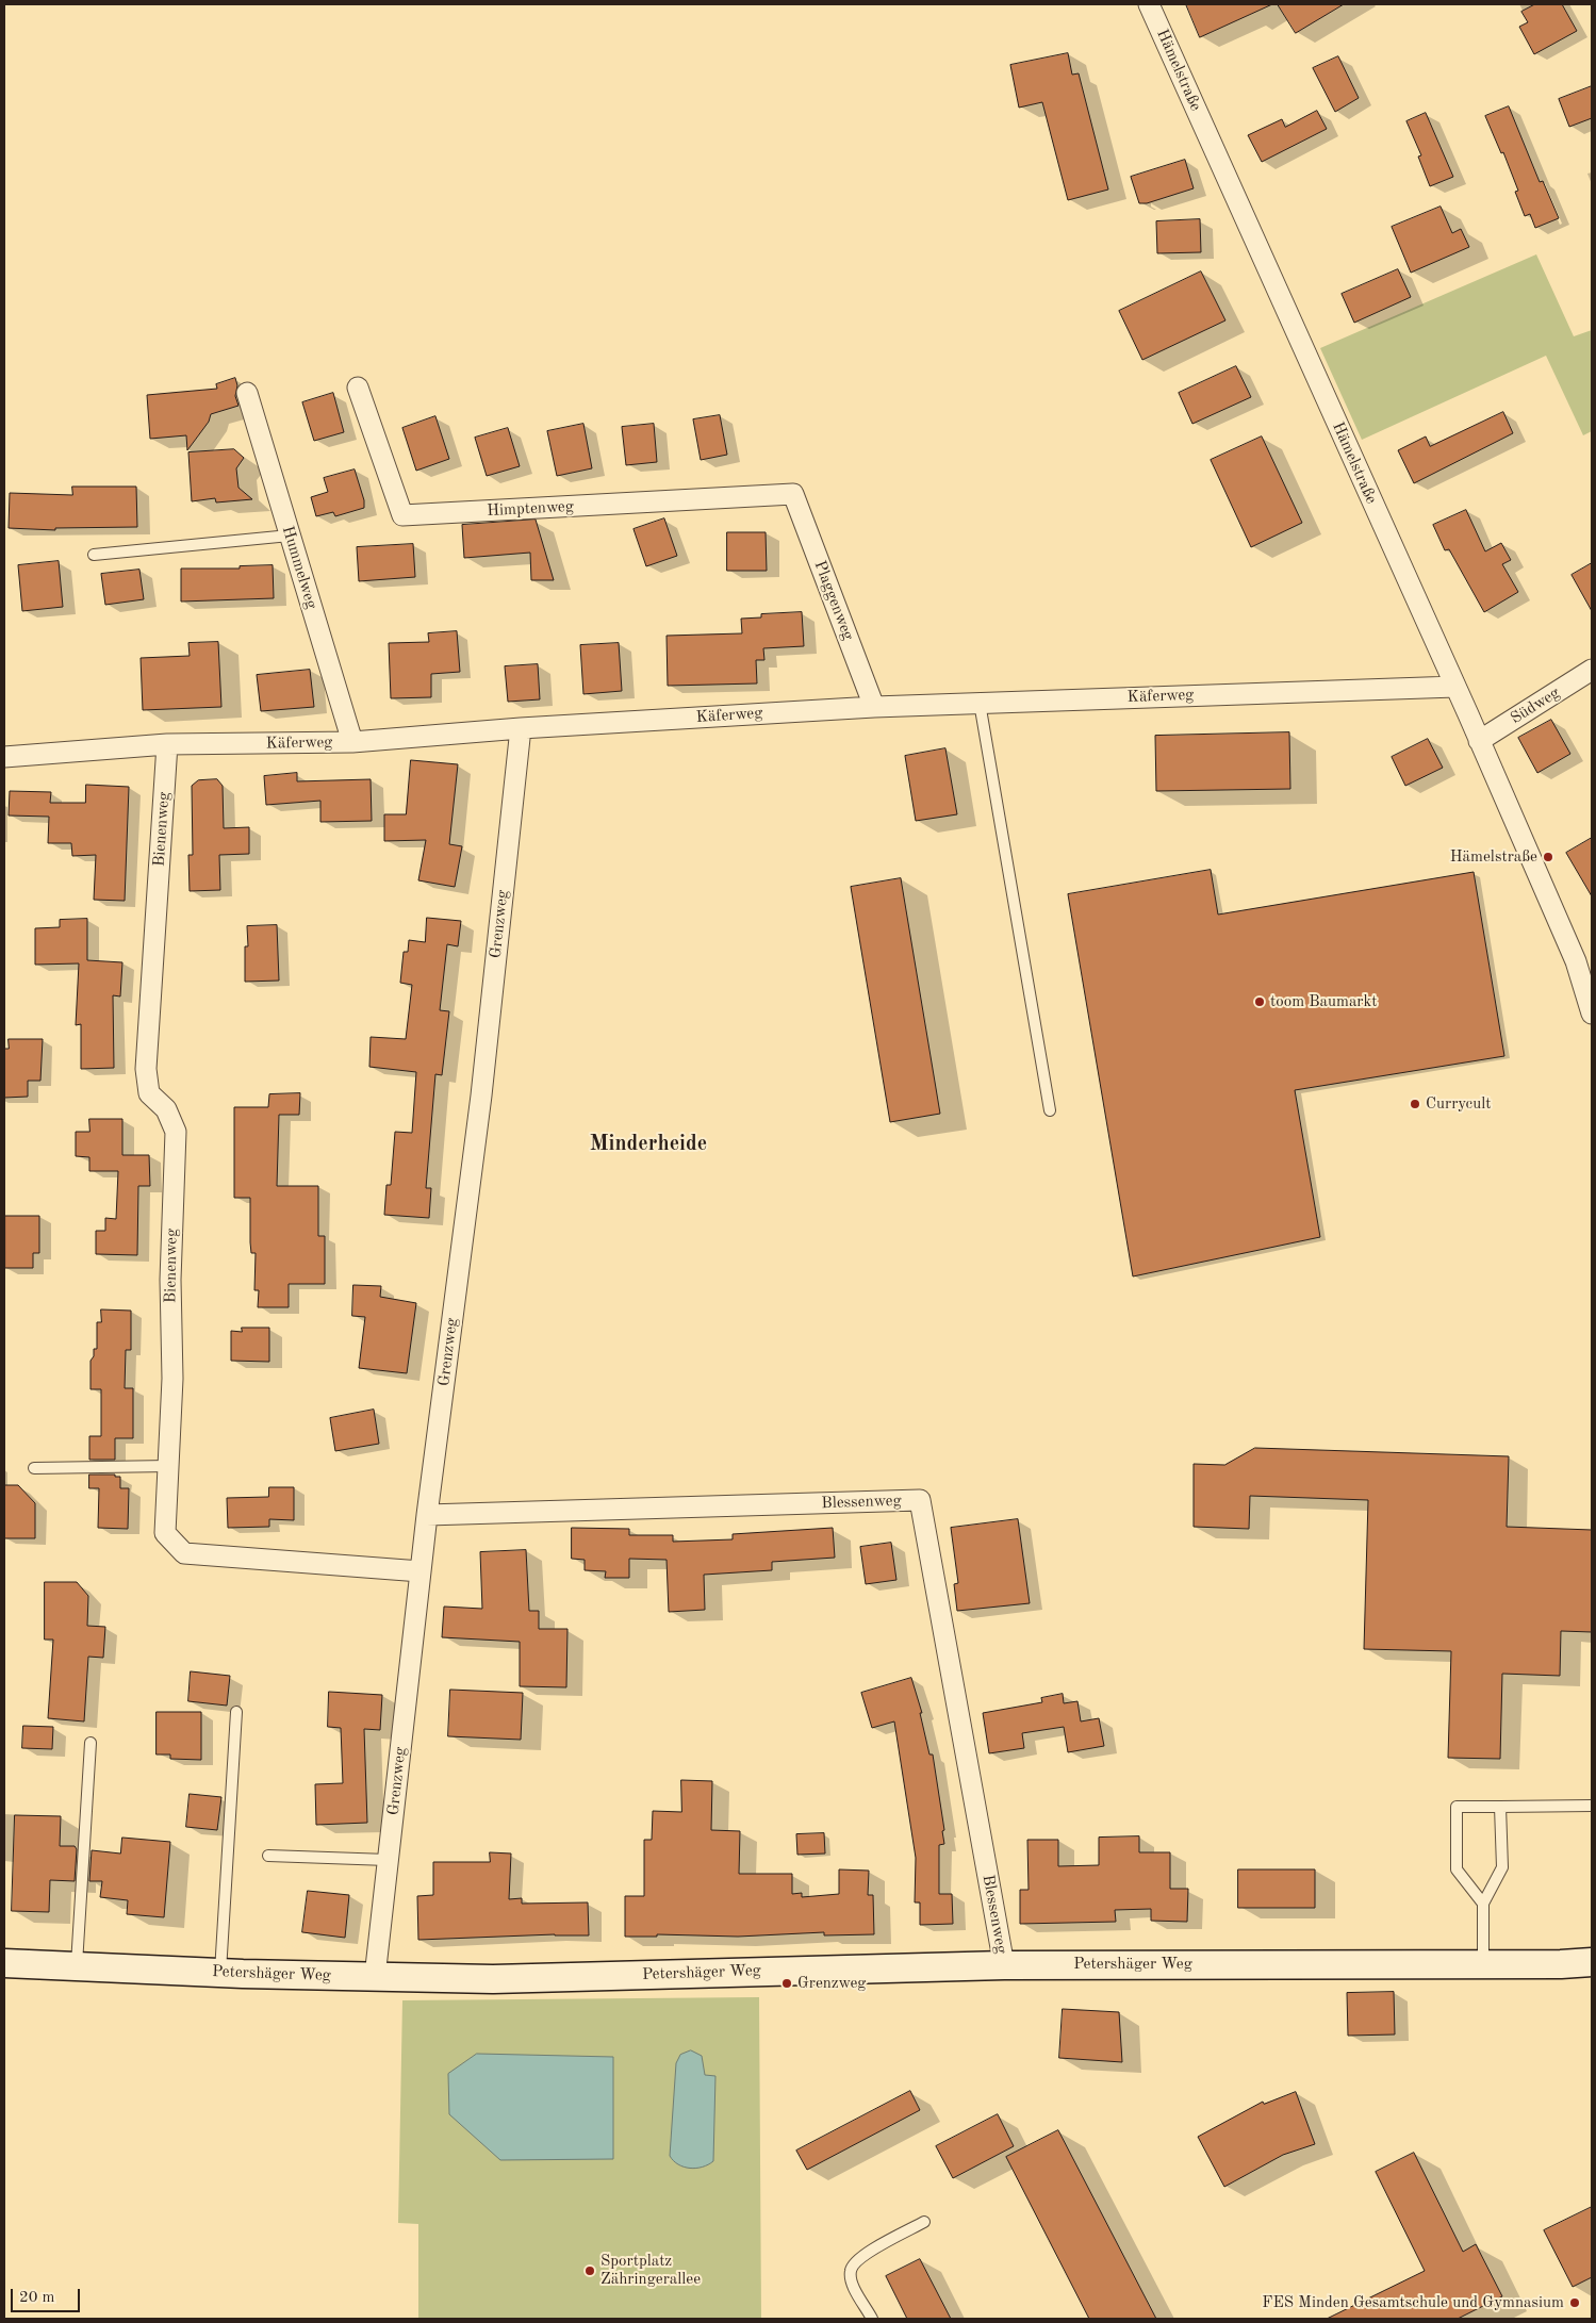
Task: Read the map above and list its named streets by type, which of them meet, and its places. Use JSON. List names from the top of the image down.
{
  "streets": {
    "street": [
      "Hämelstraße",
      "Himptenweg",
      "Hummelweg",
      "Plaggenweg",
      "Käferweg",
      "Südweg",
      "Bienenweg",
      "Grenzweg",
      "Blessenweg",
      "Petershäger Weg"
    ]
  },
  "crossings": [
    ["Hämelstraße", "Käferweg"],
    ["Hämelstraße", "Südweg"],
    ["Himptenweg", "Plaggenweg"],
    ["Hummelweg", "Käferweg"],
    ["Plaggenweg", "Käferweg"],
    ["Käferweg", "Bienenweg"],
    ["Käferweg", "Grenzweg"],
    ["Bienenweg", "Grenzweg"],
    ["Grenzweg", "Blessenweg"],
    ["Grenzweg", "Petershäger Weg"],
    ["Blessenweg", "Petershäger Weg"]
  ],
  "districts": ["Minderheide"],
  "places": [
    "Hämelstraße",
    "toom Baumarkt",
    "Currycult",
    "Grenzweg",
    "Sportplatz Zähringerallee",
    "FES Minden Gesamtschule und Gymnasium"
  ],
  "scale_bar": "20 m"
}
